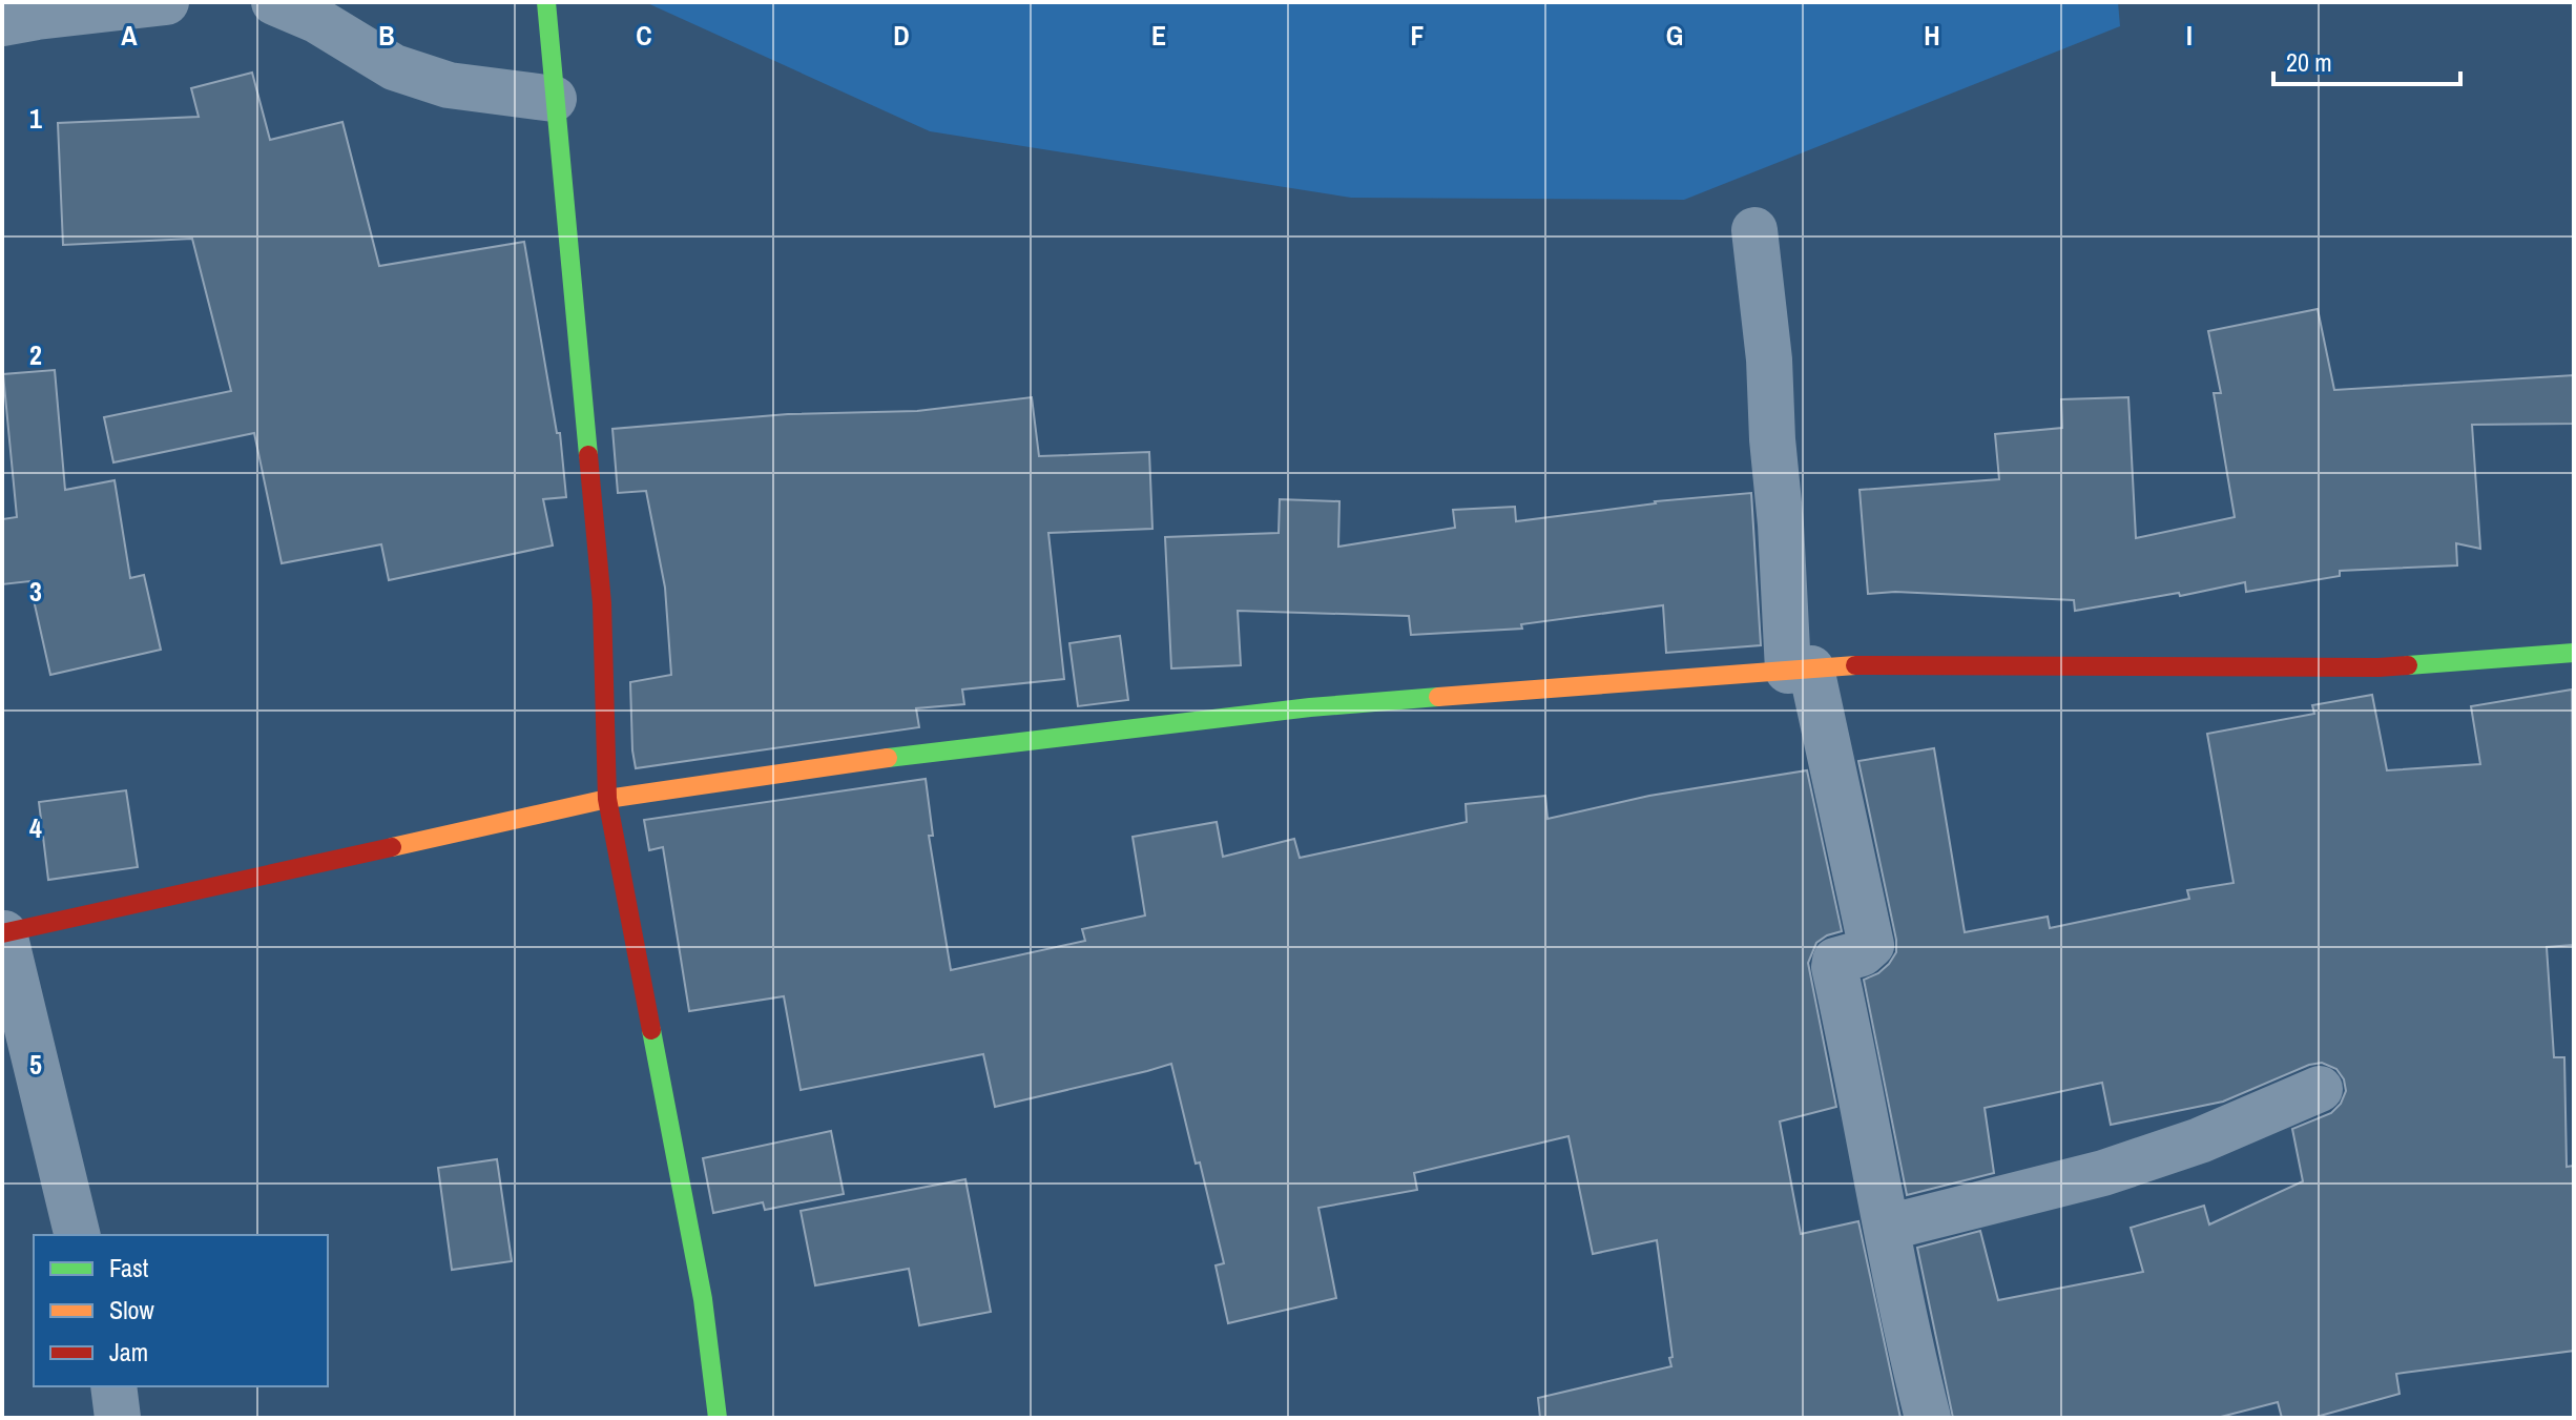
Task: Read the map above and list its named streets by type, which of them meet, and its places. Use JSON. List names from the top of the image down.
{
  "legend": ["Fast", "Slow", "Jam"],
  "scale_bar": "20 m",
  "grid": {
    "columns": [
      "A",
      "B",
      "C",
      "D",
      "E",
      "F",
      "G",
      "H",
      "I"
    ],
    "rows": [
      "1",
      "2",
      "3",
      "4",
      "5"
    ]
  }
}
